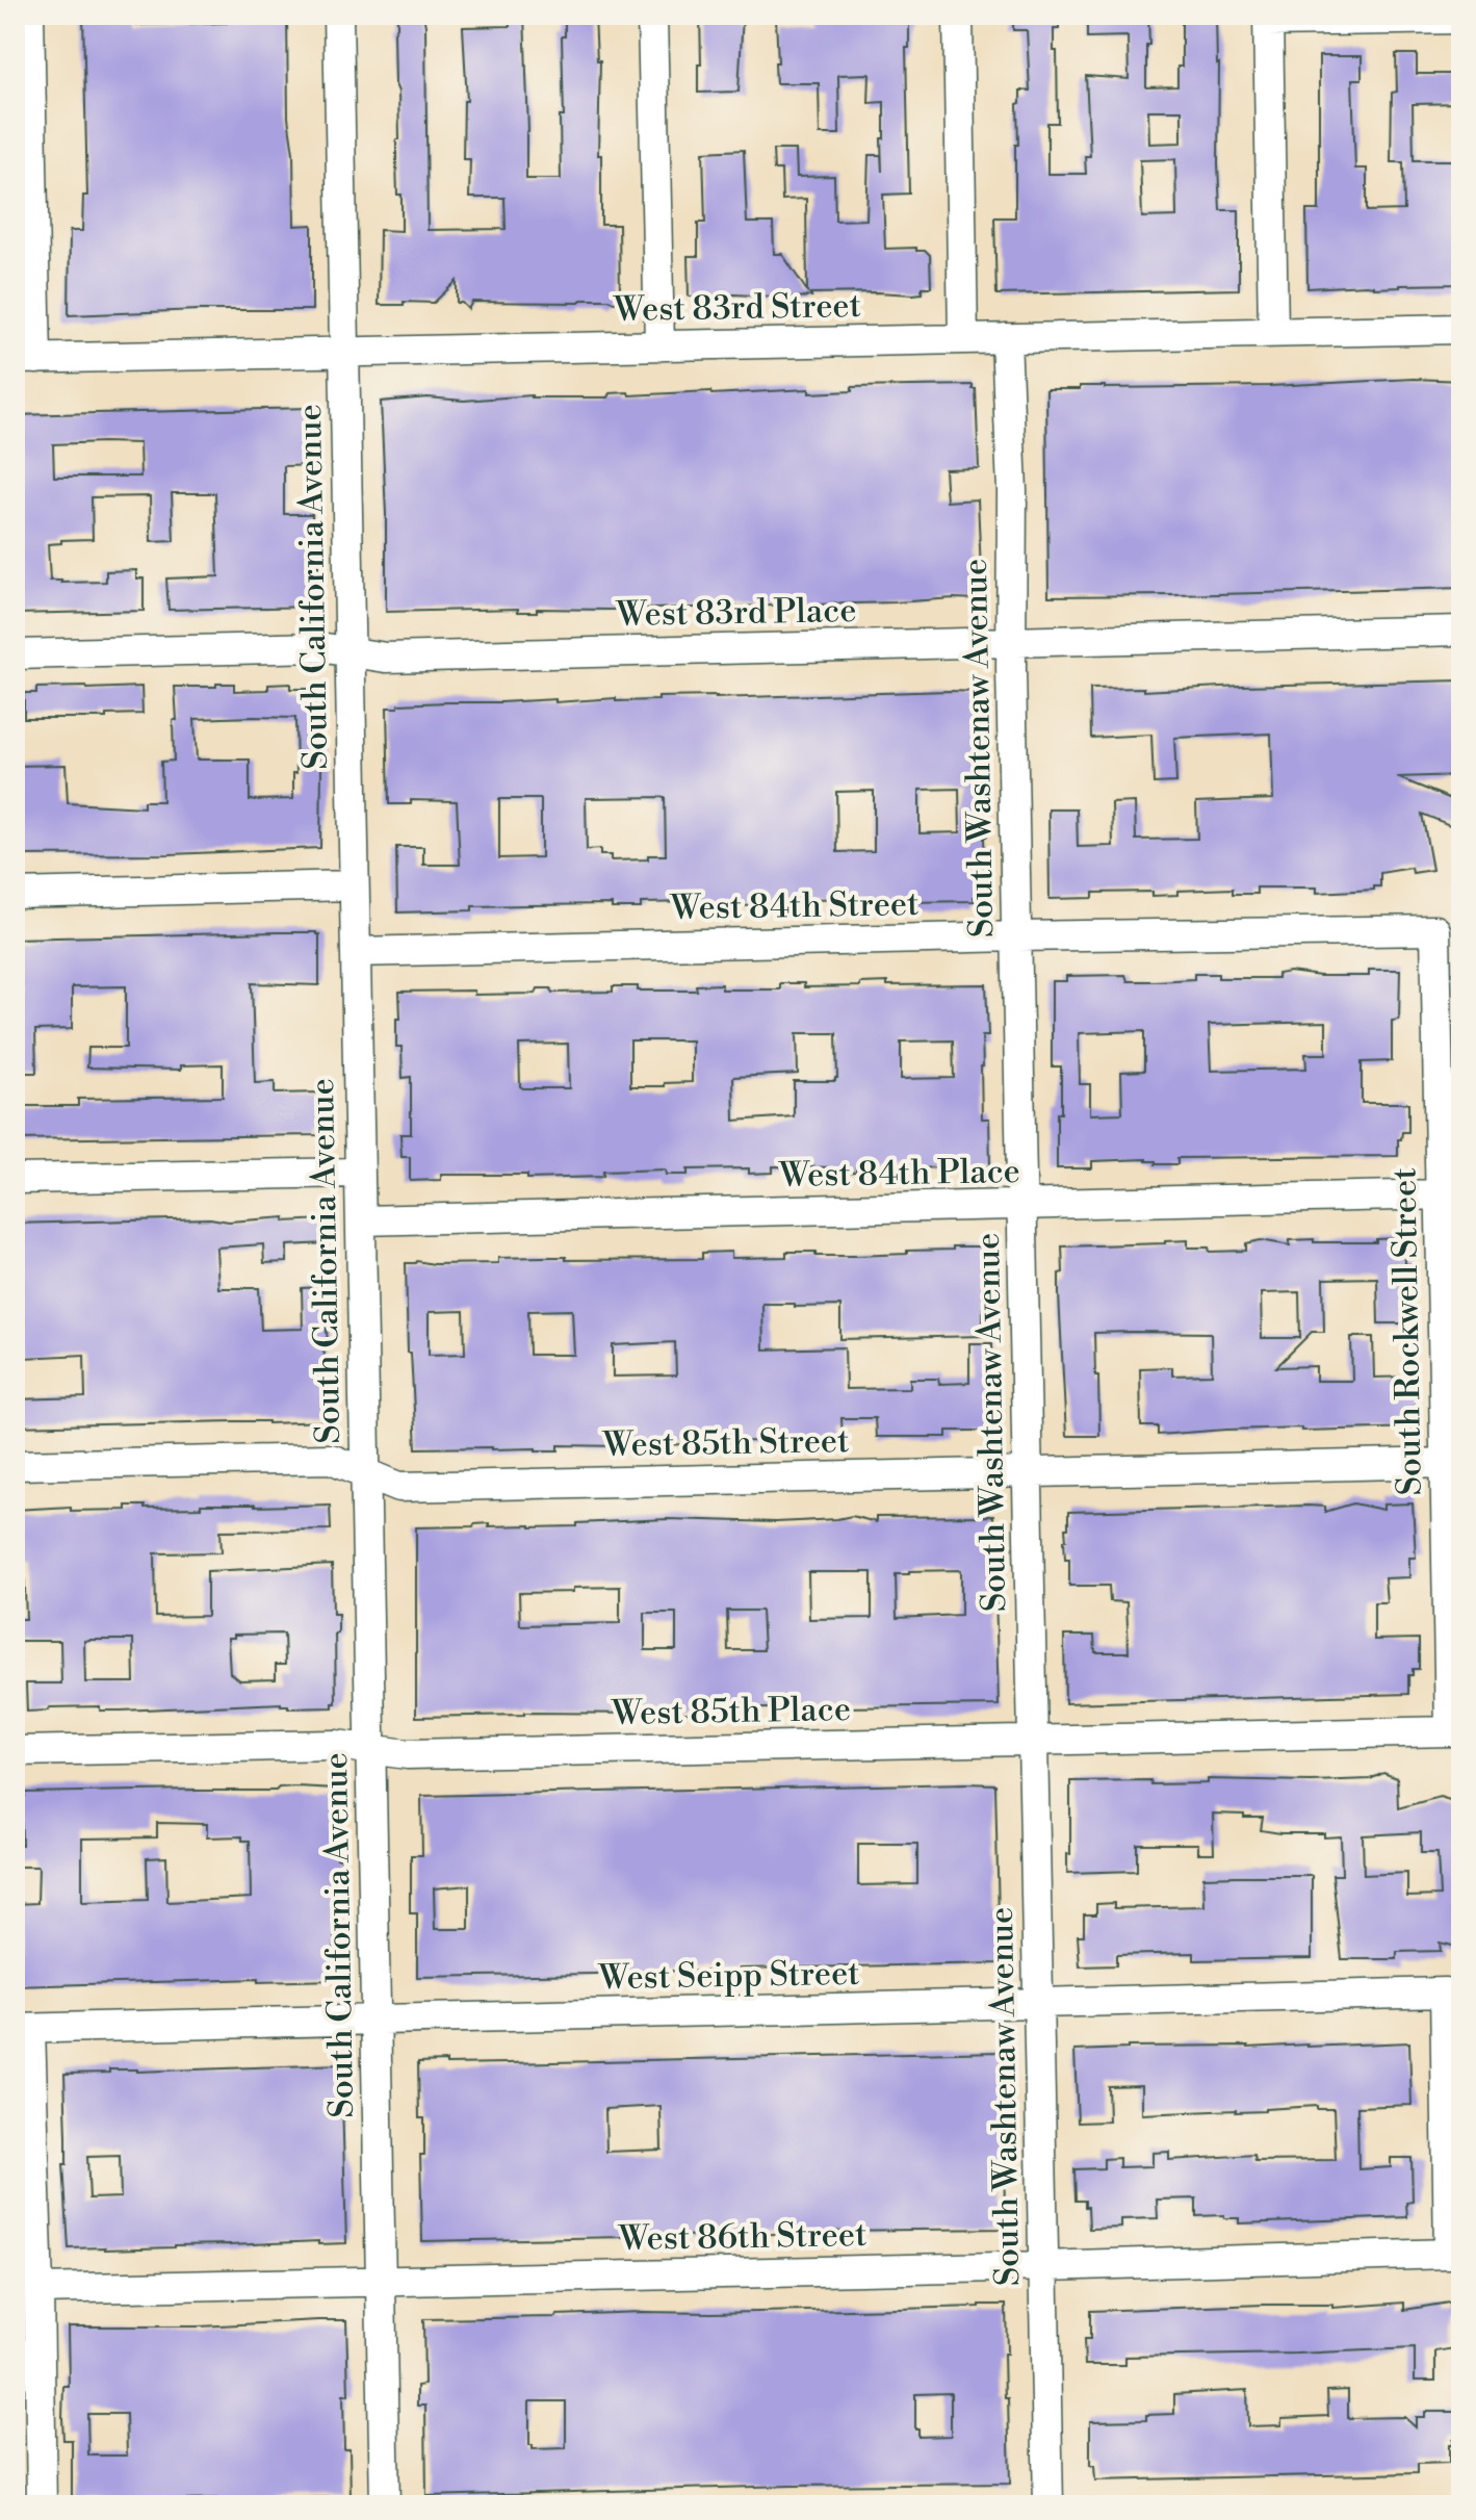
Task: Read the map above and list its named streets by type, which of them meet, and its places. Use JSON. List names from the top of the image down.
{
  "streets": {
    "street": [
      "West 83rd Street",
      "South California Avenue",
      "West 83rd Place",
      "South Washtenaw Avenue",
      "West 84th Street",
      "West 84th Place",
      "South Rockwell Street",
      "West 85th Street",
      "West 85th Place",
      "West Seipp Street",
      "West 86th Street"
    ]
  },
  "crossings": [
    ["West 83rd Street", "South California Avenue"],
    ["West 83rd Street", "South Washtenaw Avenue"],
    ["South California Avenue", "West 83rd Place"],
    ["South California Avenue", "West 84th Street"],
    ["South California Avenue", "West 84th Place"],
    ["South California Avenue", "West 85th Street"],
    ["South California Avenue", "West 85th Place"],
    ["South California Avenue", "West Seipp Street"],
    ["South California Avenue", "West 86th Street"],
    ["West 83rd Place", "South Washtenaw Avenue"],
    ["South Washtenaw Avenue", "West 84th Street"],
    ["South Washtenaw Avenue", "West 84th Place"],
    ["South Washtenaw Avenue", "West 85th Street"],
    ["South Washtenaw Avenue", "West 85th Place"],
    ["South Washtenaw Avenue", "West Seipp Street"],
    ["South Washtenaw Avenue", "West 86th Street"],
    ["West 84th Street", "South Rockwell Street"],
    ["West 84th Place", "South Rockwell Street"],
    ["South Rockwell Street", "West 85th Street"],
    ["South Rockwell Street", "West 85th Place"],
    ["West Seipp Street", "West 86th Street"]
  ]
}
